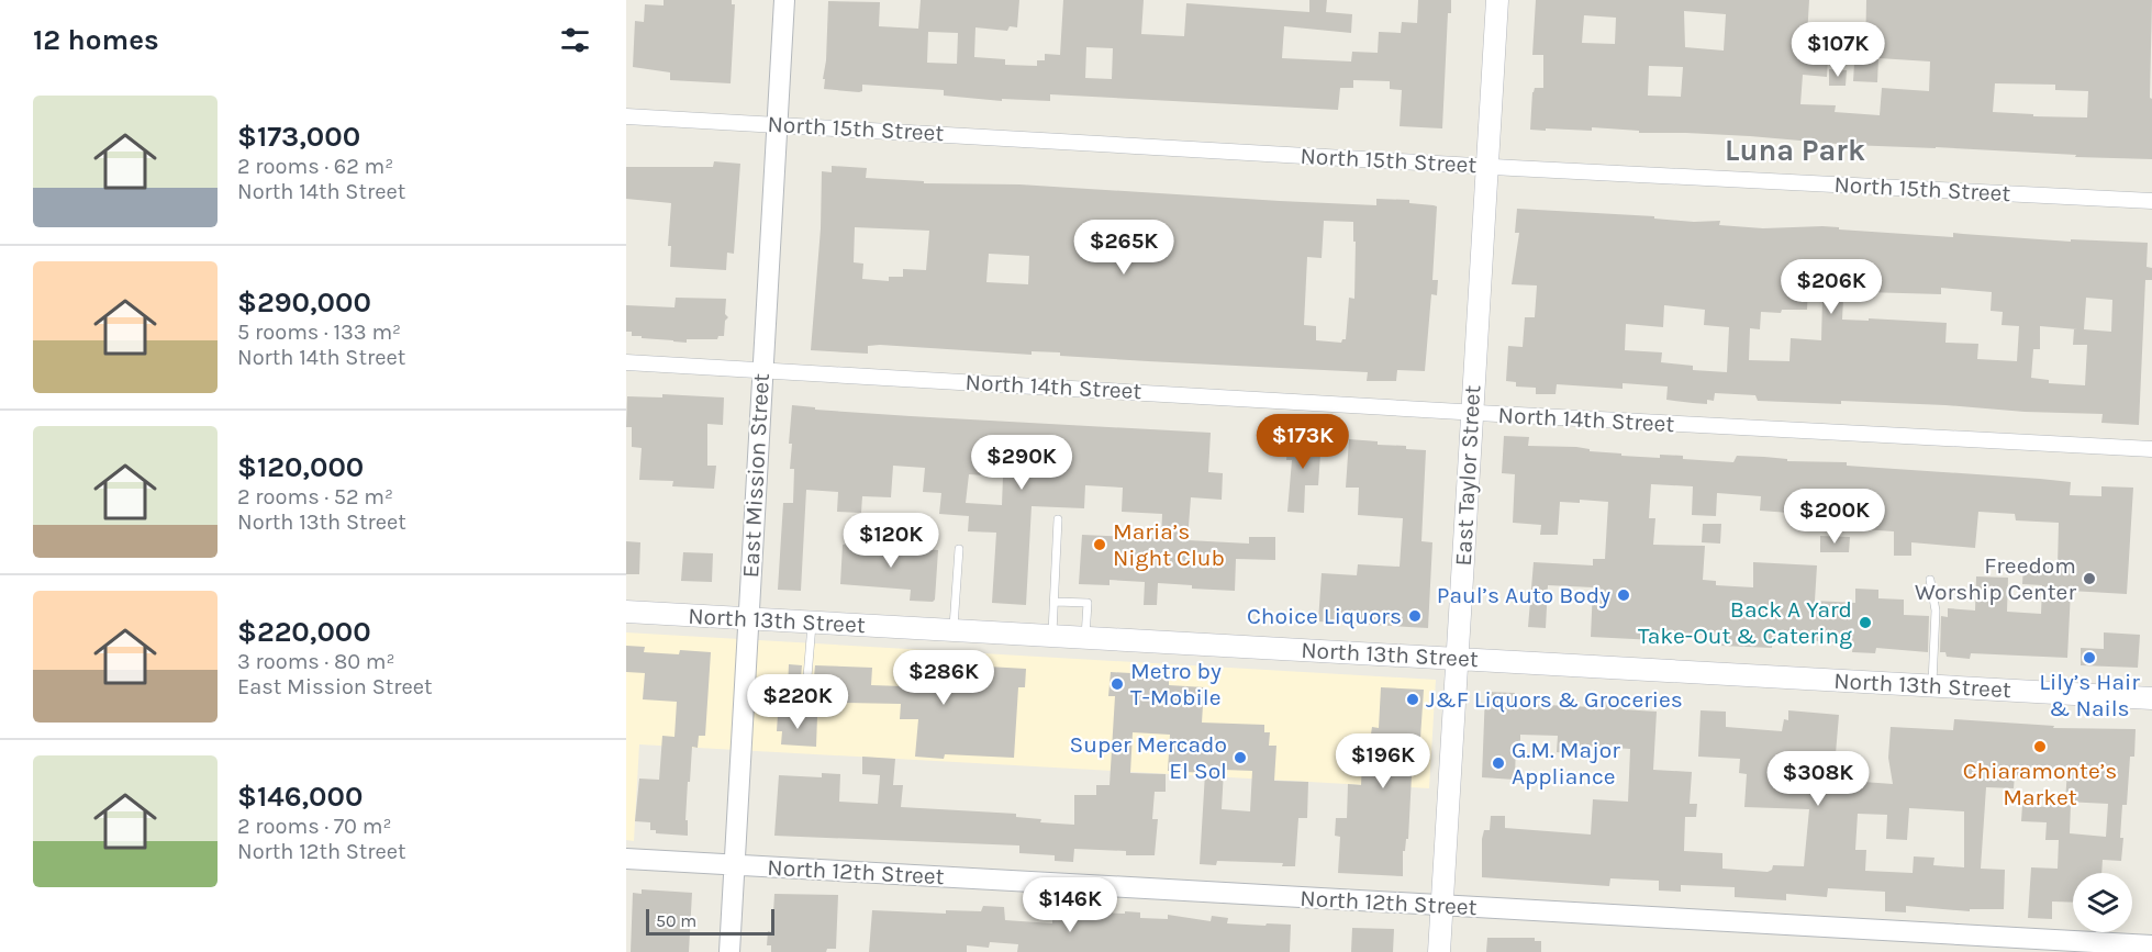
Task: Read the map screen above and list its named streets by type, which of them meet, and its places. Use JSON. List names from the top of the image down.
{
  "streets": {
    "main road": ["East Taylor Street", "North 13th Street"],
    "street": [
      "North 15th Street",
      "North 14th Street",
      "East Mission Street",
      "North 12th Street"
    ]
  },
  "crossings": [
    ["North 15th Street", "East Mission Street"],
    ["North 15th Street", "East Taylor Street"],
    ["North 14th Street", "East Mission Street"],
    ["North 14th Street", "East Taylor Street"],
    ["East Mission Street", "North 13th Street"],
    ["East Mission Street", "North 12th Street"],
    ["East Taylor Street", "North 13th Street"],
    ["East Taylor Street", "North 12th Street"]
  ],
  "districts": ["Luna Park"],
  "places": [
    "Maria’s Night Club",
    "Freedom Worship Center",
    "Paul’s Auto Body",
    "Choice Liquors",
    "Back A Yard Take-Out & Catering",
    "Lily’s Hair & Nails",
    "Metro by T-Mobile",
    "J&F Liquors & Groceries",
    "Chiaramonte’s Market",
    "Super Mercado El Sol",
    "G.M. Major Appliance"
  ],
  "scale_bar": "50 m",
  "page": {
    "heading": "12 homes",
    "price": [
      "$107K",
      "$265K",
      "$206K",
      "$173K",
      "$290K",
      "$200K",
      "$120K",
      "$286K",
      "$220K",
      "$196K",
      "$308K",
      "$146K"
    ],
    "list": [
      {
        "name": "$173,000",
        "note": "2 rooms · 62 m² · North 14th Street"
      },
      {
        "name": "$290,000",
        "note": "5 rooms · 133 m² · North 14th Street"
      },
      {
        "name": "$120,000",
        "note": "2 rooms · 52 m² · North 13th Street"
      },
      {
        "name": "$220,000",
        "note": "3 rooms · 80 m² · East Mission Street"
      },
      {
        "name": "$146,000",
        "note": "2 rooms · 70 m² · North 12th Street"
      }
    ],
    "scale": "50 m"
  }
}
